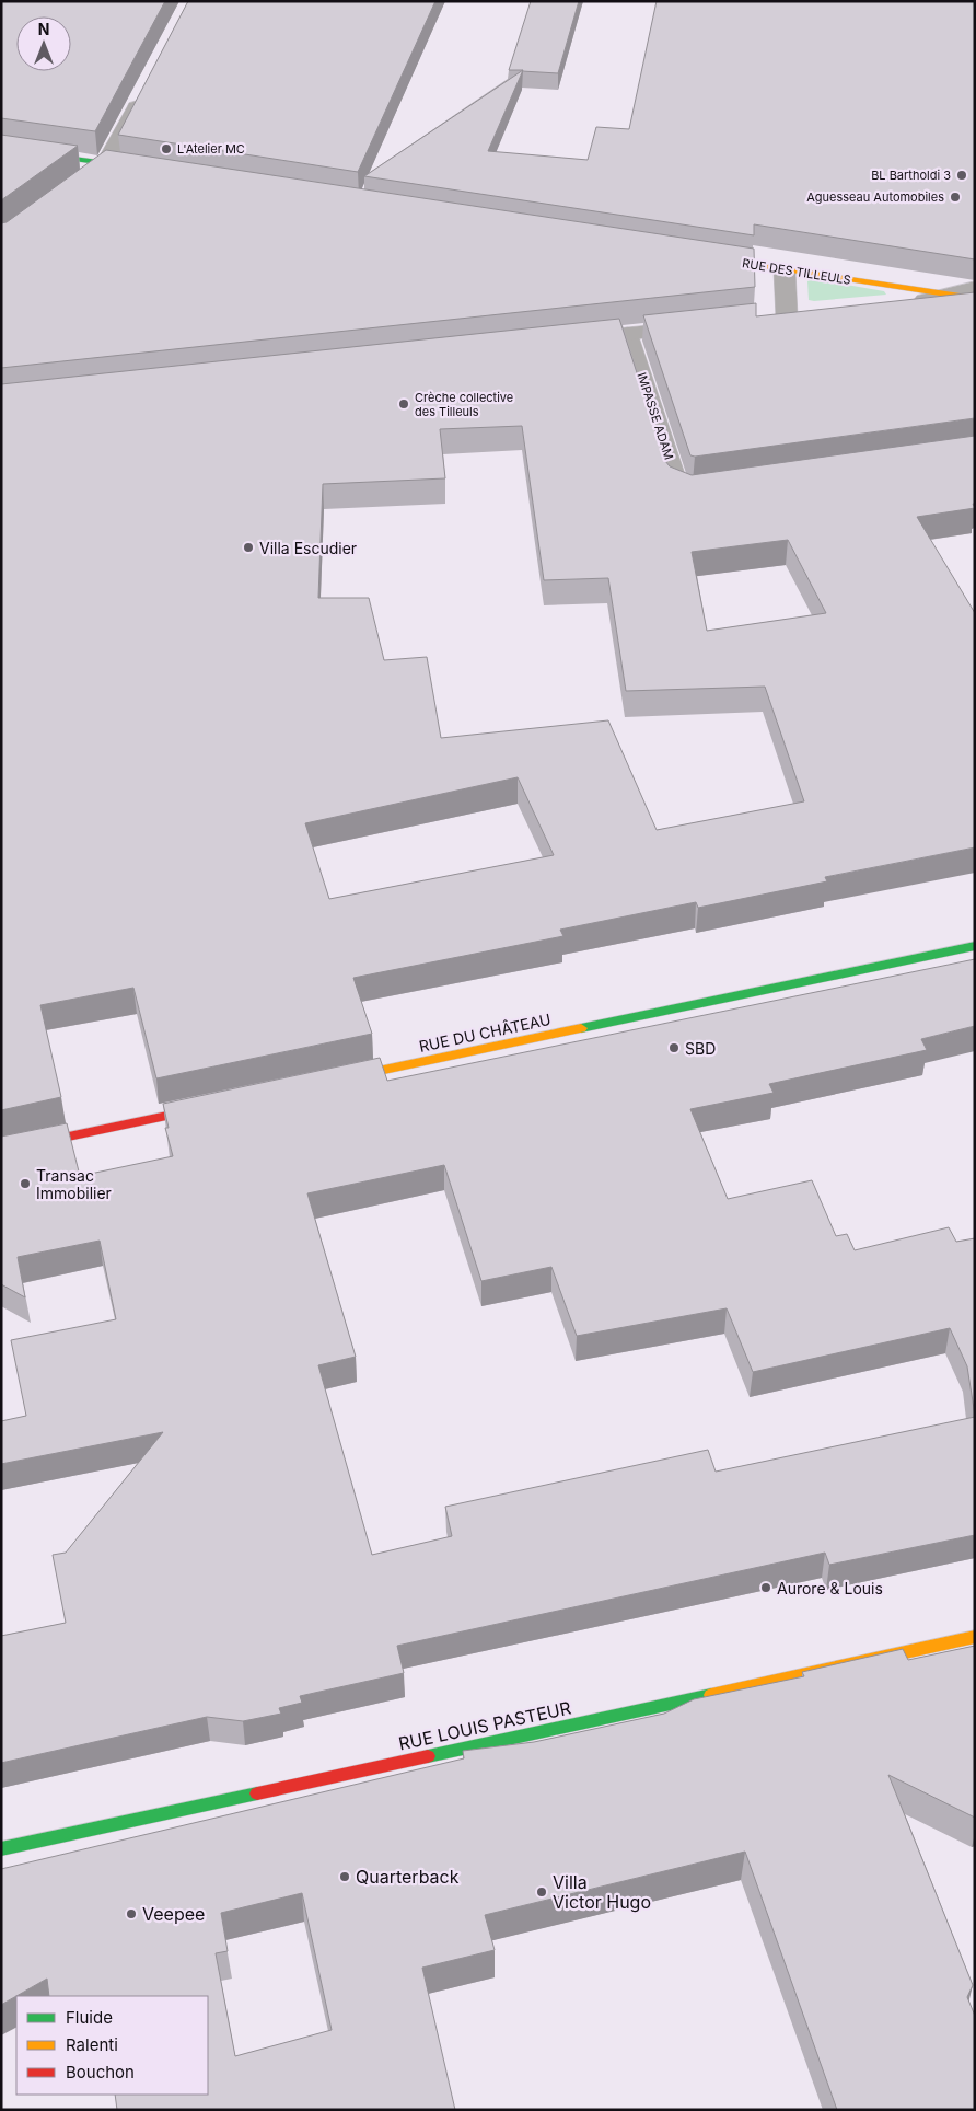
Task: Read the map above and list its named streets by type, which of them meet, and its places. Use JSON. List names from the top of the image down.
{
  "streets": {
    "street": ["RUE DES TILLEULS", "RUE DU CHÂTEAU", "RUE LOUIS PASTEUR"],
    "lane": ["IMPASSE ADAM"]
  },
  "places": [
    "L'Atelier MC",
    "BL Bartholdi 3",
    "Aguesseau Automobiles",
    "Crèche collective des Tilleuls",
    "Villa Escudier",
    "SBD",
    "Transac Immobilier",
    "Aurore & Louis",
    "Quarterback",
    "Villa Victor Hugo",
    "Veepee"
  ],
  "legend": ["Fluide", "Ralenti", "Bouchon"],
  "north": "top"
}
